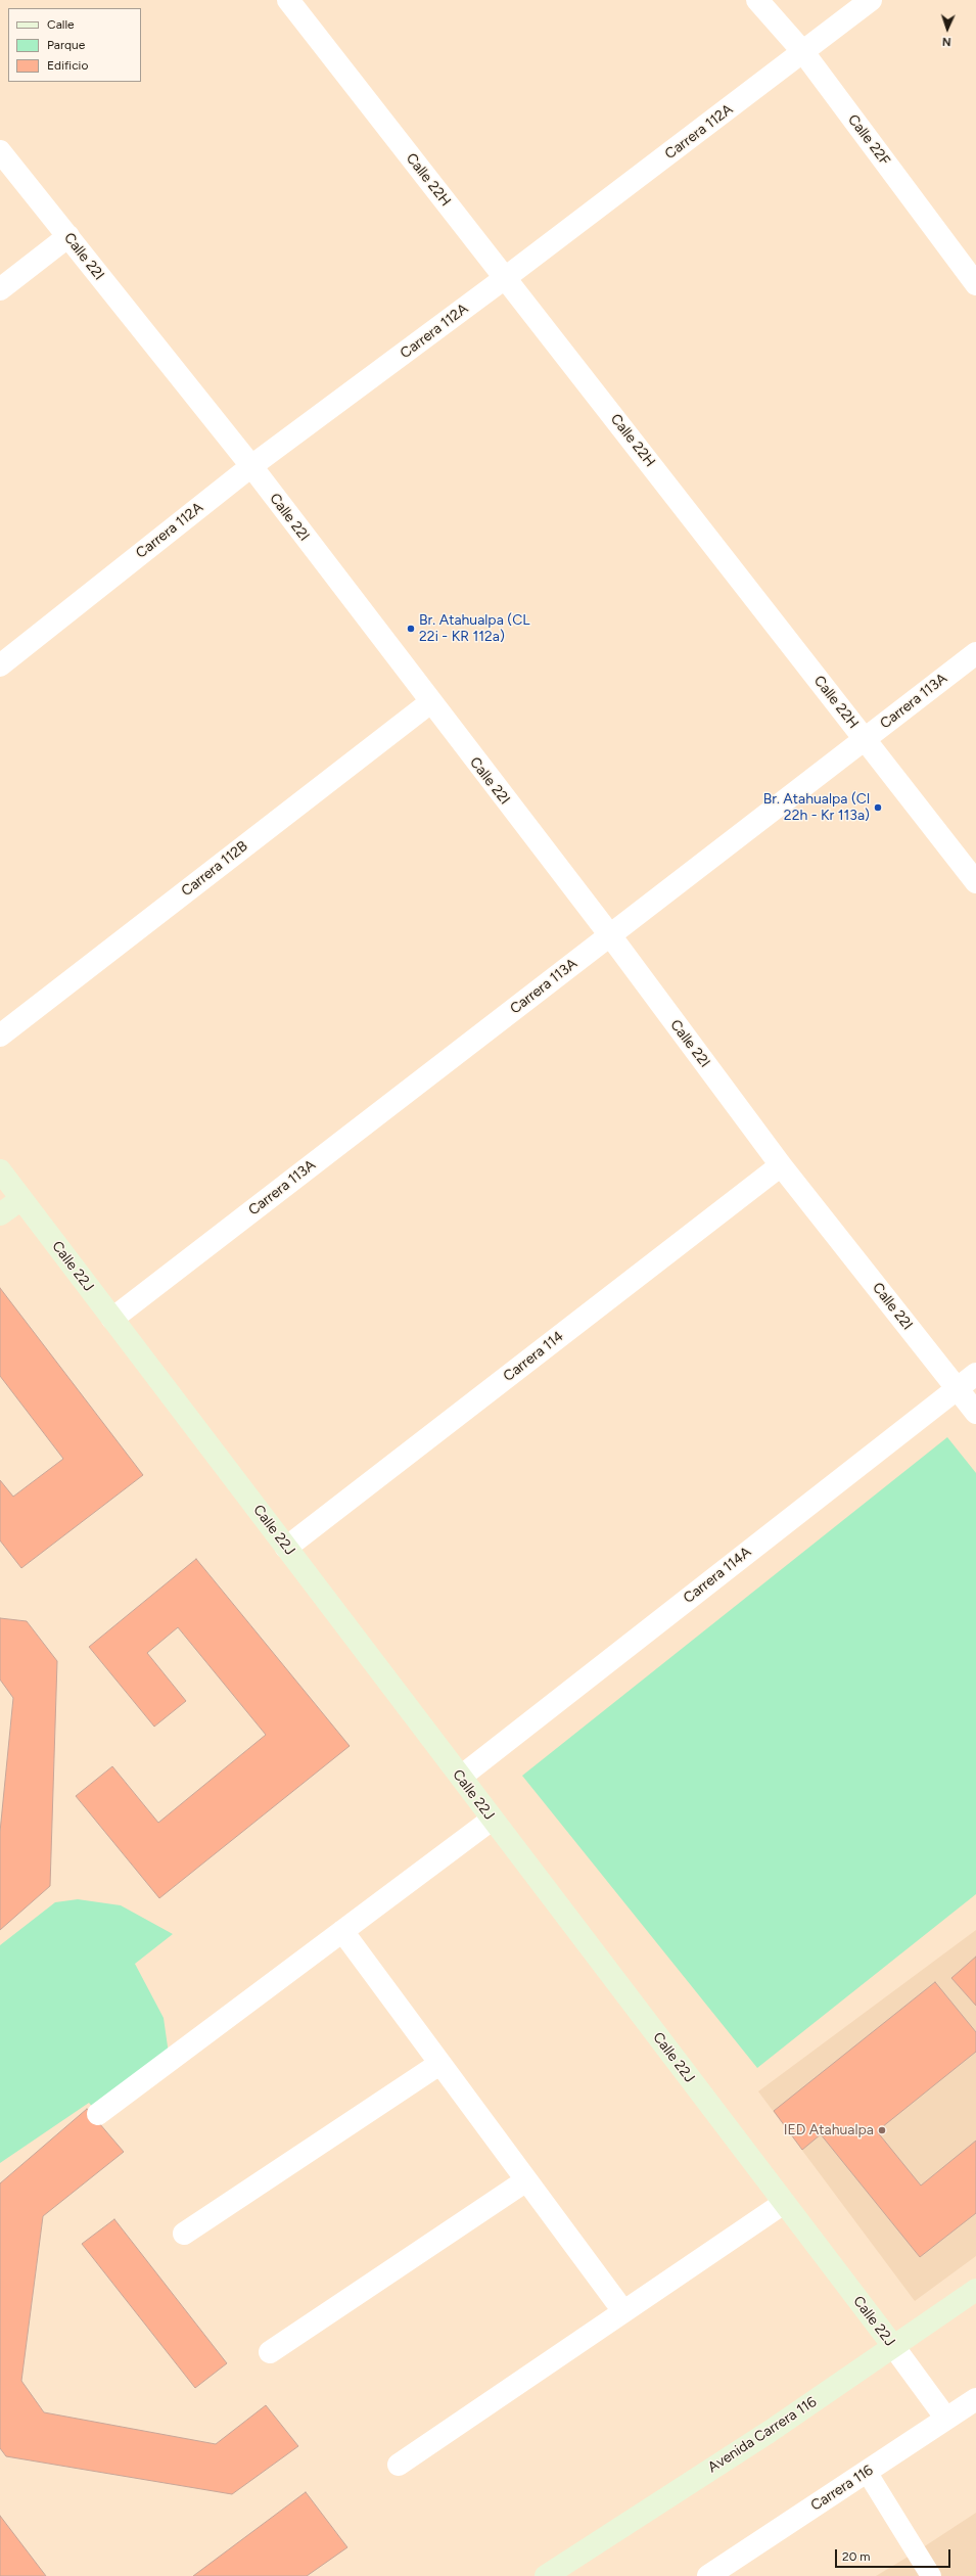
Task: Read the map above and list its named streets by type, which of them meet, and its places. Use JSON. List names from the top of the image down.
{
  "streets": {
    "street": [
      "Carrera 112A",
      "Calle 22F",
      "Calle 22H",
      "Calle 22I",
      "Carrera 113A",
      "Carrera 112B",
      "Calle 22J",
      "Carrera 114",
      "Carrera 114A",
      "Avenida Carrera 116",
      "Carrera 116"
    ]
  },
  "crossings": [
    ["Carrera 112A", "Calle 22F"],
    ["Carrera 112A", "Calle 22H"],
    ["Carrera 112A", "Calle 22I"],
    ["Calle 22H", "Carrera 113A"],
    ["Calle 22I", "Carrera 113A"],
    ["Calle 22I", "Carrera 112B"],
    ["Calle 22I", "Carrera 114"],
    ["Calle 22I", "Carrera 114A"],
    ["Carrera 113A", "Calle 22J"],
    ["Calle 22J", "Carrera 114"],
    ["Calle 22J", "Carrera 114A"],
    ["Calle 22J", "Avenida Carrera 116"],
    ["Calle 22J", "Carrera 116"]
  ],
  "places": ["Br. Atahualpa (CL 22i - KR 112a)", "Br. Atahualpa (Cl 22h - Kr 113a)", "IED Atahualpa"],
  "legend": ["Calle", "Parque", "Edificio"],
  "scale_bar": "20 m",
  "north": "bottom"
}
